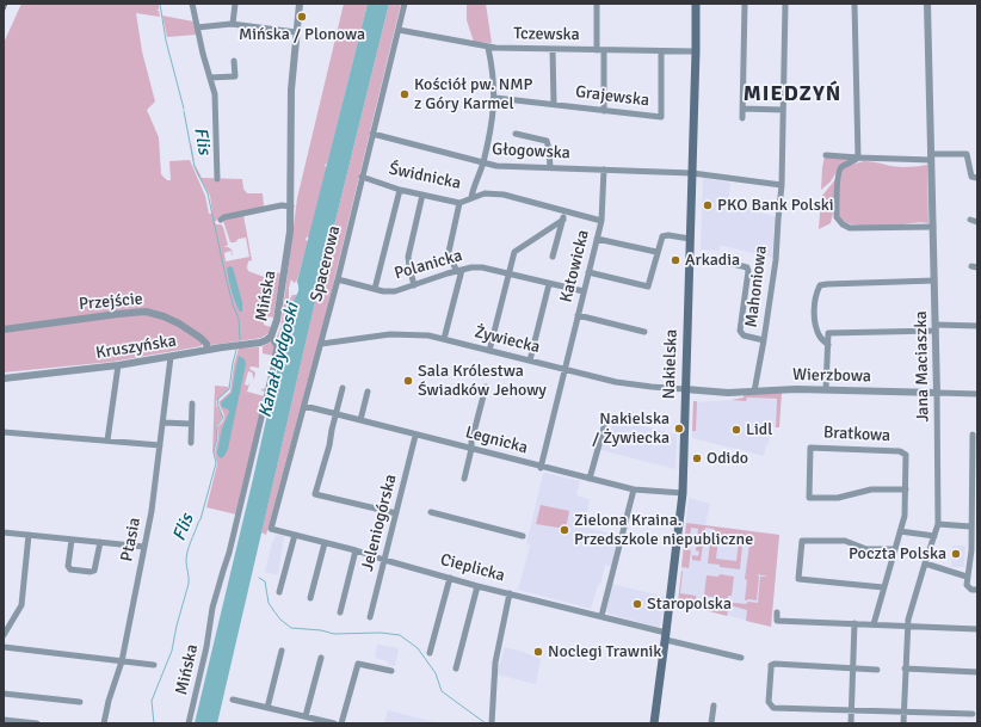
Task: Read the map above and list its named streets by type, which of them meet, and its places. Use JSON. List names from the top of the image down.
{
  "streets": {
    "main road": ["Nakielska"],
    "street": [
      "Tczewska",
      "Grajewska",
      "Głogowska",
      "Świdnicka",
      "Spacerowa",
      "Polanicka",
      "Katowicka",
      "Mahoniowa",
      "Mińska",
      "Przejście",
      "Żywiecka",
      "Kruszyńska",
      "Jana Maciaszka",
      "Wierzbowa",
      "Bratkowa",
      "Legnicka",
      "Jeleniogórska",
      "Ptasia",
      "Cieplicka"
    ]
  },
  "crossings": [
    ["Tczewska", "Grajewska"],
    ["Tczewska", "Spacerowa"],
    ["Tczewska", "Nakielska"],
    ["Głogowska", "Spacerowa"],
    ["Głogowska", "Katowicka"],
    ["Głogowska", "Mahoniowa"],
    ["Głogowska", "Nakielska"],
    ["Świdnicka", "Spacerowa"],
    ["Świdnicka", "Katowicka"],
    ["Spacerowa", "Polanicka"],
    ["Spacerowa", "Żywiecka"],
    ["Spacerowa", "Legnicka"],
    ["Spacerowa", "Cieplicka"],
    ["Polanicka", "Katowicka"],
    ["Katowicka", "Żywiecka"],
    ["Katowicka", "Legnicka"],
    ["Mahoniowa", "Wierzbowa"],
    ["Mińska", "Kruszyńska"],
    ["Przejście", "Kruszyńska"],
    ["Żywiecka", "Nakielska"],
    ["Żywiecka", "Wierzbowa"],
    ["Kruszyńska", "Ptasia"],
    ["Nakielska", "Wierzbowa"],
    ["Nakielska", "Legnicka"],
    ["Nakielska", "Cieplicka"],
    ["Jana Maciaszka", "Wierzbowa"],
    ["Legnicka", "Jeleniogórska"],
    ["Jeleniogórska", "Cieplicka"]
  ],
  "districts": ["MIEDZYŃ"],
  "water": ["Flis", "Kanał Bydgoski"],
  "places": [
    "Mińska / Plonowa",
    "Kościół pw. NMP z Góry Karmel",
    "PKO Bank Polski",
    "Arkadia",
    "Sala Królestwa Świadków Jehowy",
    "Nakielska / Żywiecka",
    "Lidl",
    "Odido",
    "Zielona Kraina. Przedszkole niepubliczne",
    "Poczta Polska",
    "Staropolska",
    "Noclegi Trawnik"
  ]
}
